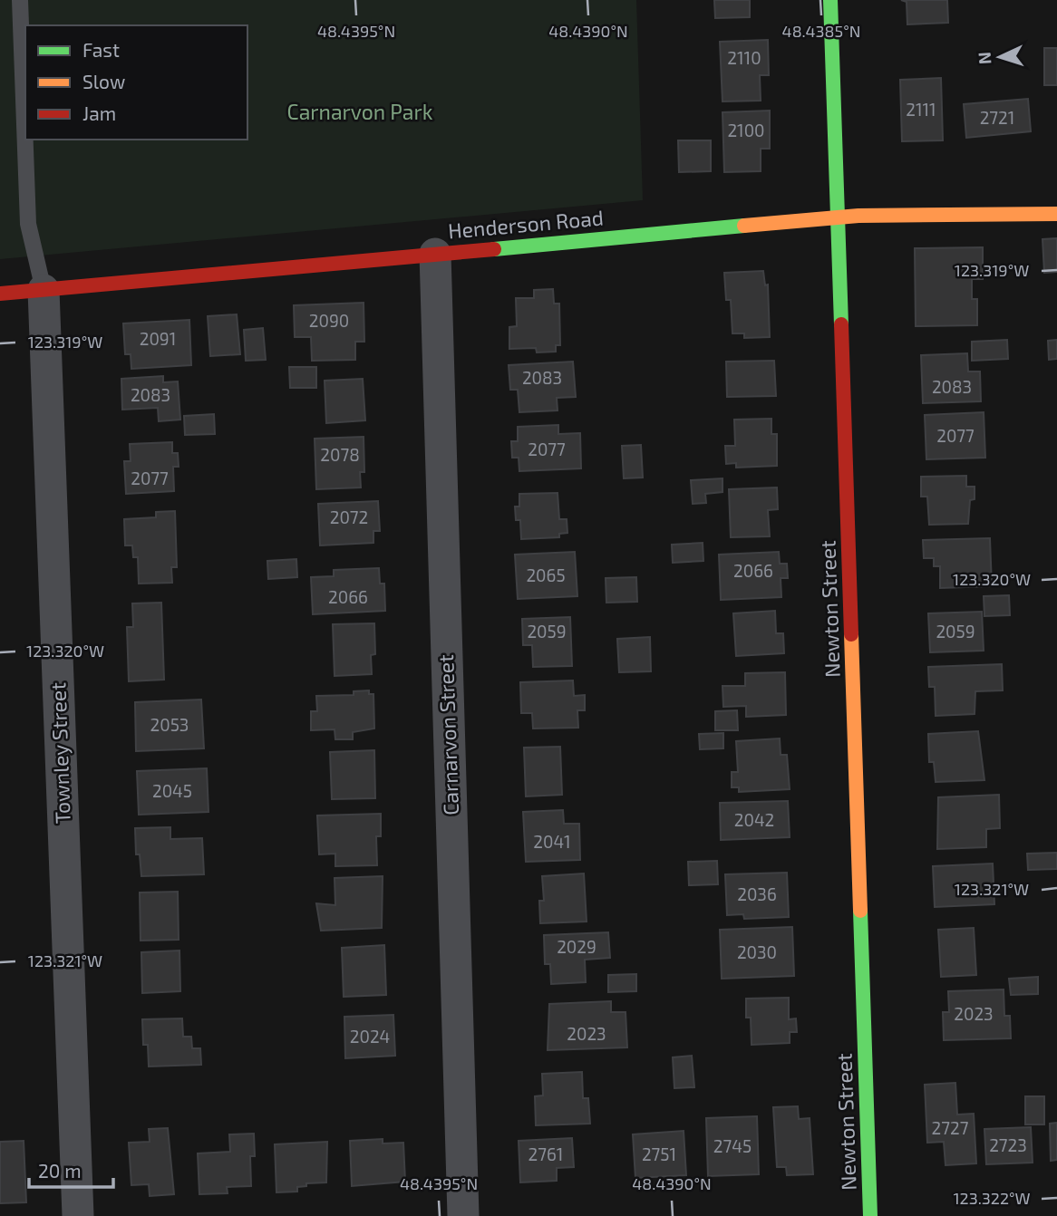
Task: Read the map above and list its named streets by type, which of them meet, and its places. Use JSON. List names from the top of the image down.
{
  "streets": {
    "street": [
      "Henderson Road",
      "Newton Street",
      "Carnarvon Street",
      "Townley Street"
    ]
  },
  "crossings": [
    ["Henderson Road", "Newton Street"],
    ["Henderson Road", "Carnarvon Street"],
    ["Henderson Road", "Townley Street"]
  ],
  "parks": ["Carnarvon Park"],
  "house_numbers": [
    "2110",
    "2111",
    "2721",
    "2100",
    "2090",
    "2091",
    "2083",
    "2083",
    "2083",
    "2077",
    "2077",
    "2078",
    "2077",
    "2072",
    "2066",
    "2065",
    "2066",
    "2059",
    "2059",
    "2053",
    "2045",
    "2042",
    "2041",
    "2036",
    "2029",
    "2030",
    "2023",
    "2023",
    "2024",
    "2727",
    "2723",
    "2745",
    "2761",
    "2751"
  ],
  "legend": ["Fast", "Slow", "Jam"],
  "scale_bar": "20 m",
  "north": "left",
  "coordinates": [
    "48.4395°N",
    "48.4390°N",
    "48.4385°N",
    "123.319°W",
    "123.320°W",
    "123.321°W",
    "123.322°W"
  ]
}
